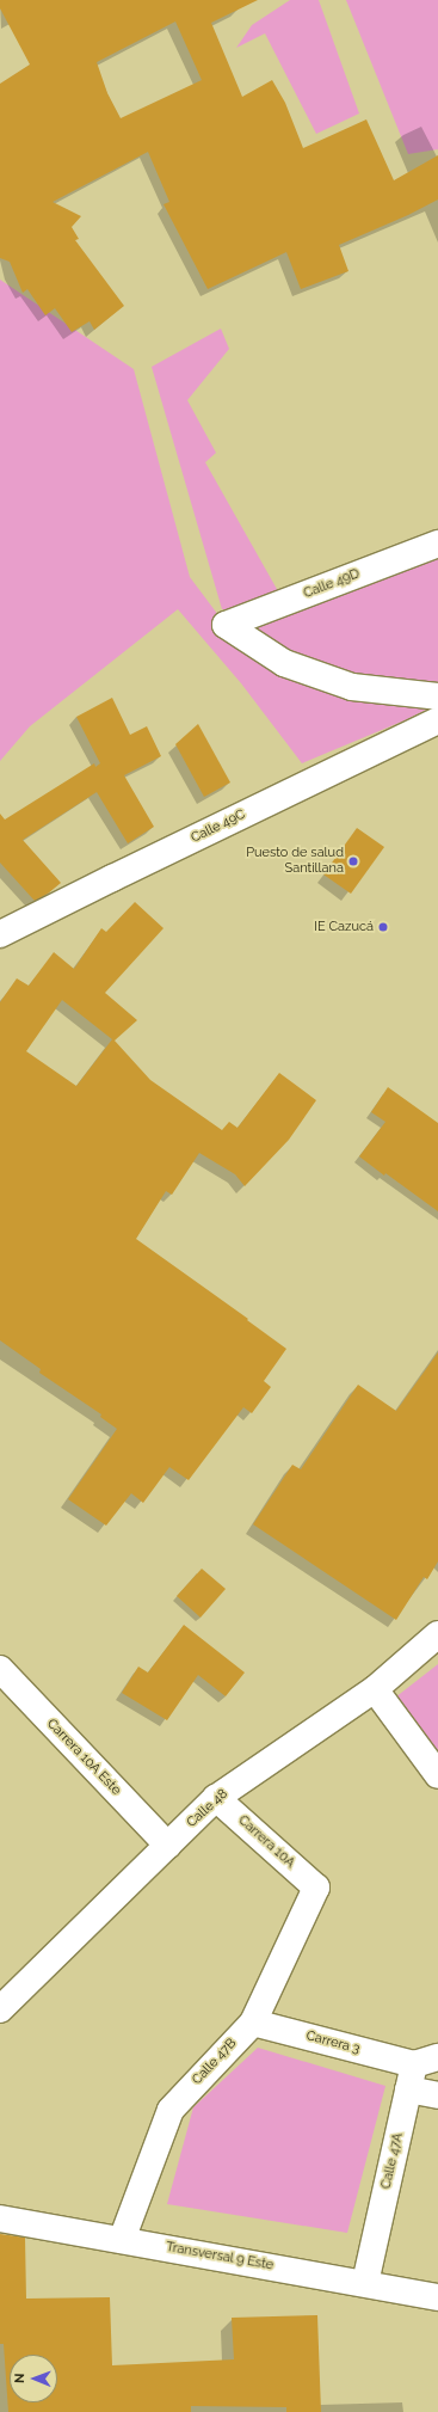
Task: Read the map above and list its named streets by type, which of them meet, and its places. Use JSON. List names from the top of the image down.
{
  "streets": {
    "street": [
      "Calle 49D",
      "Calle 49C",
      "Carrera 10A Este",
      "Calle 48",
      "Carrera 10A",
      "Carrera 3",
      "Calle 47B",
      "Calle 47A",
      "Transversal 9 Este"
    ]
  },
  "crossings": [
    ["Carrera 10A Este", "Calle 48"],
    ["Calle 48", "Carrera 10A"],
    ["Carrera 10A", "Calle 47B"],
    ["Carrera 3", "Calle 47B"],
    ["Carrera 3", "Calle 47A"],
    ["Calle 47B", "Transversal 9 Este"],
    ["Calle 47A", "Transversal 9 Este"]
  ],
  "places": ["Puesto de salud Santillana", "IE Cazucá"],
  "north": "left"
}
